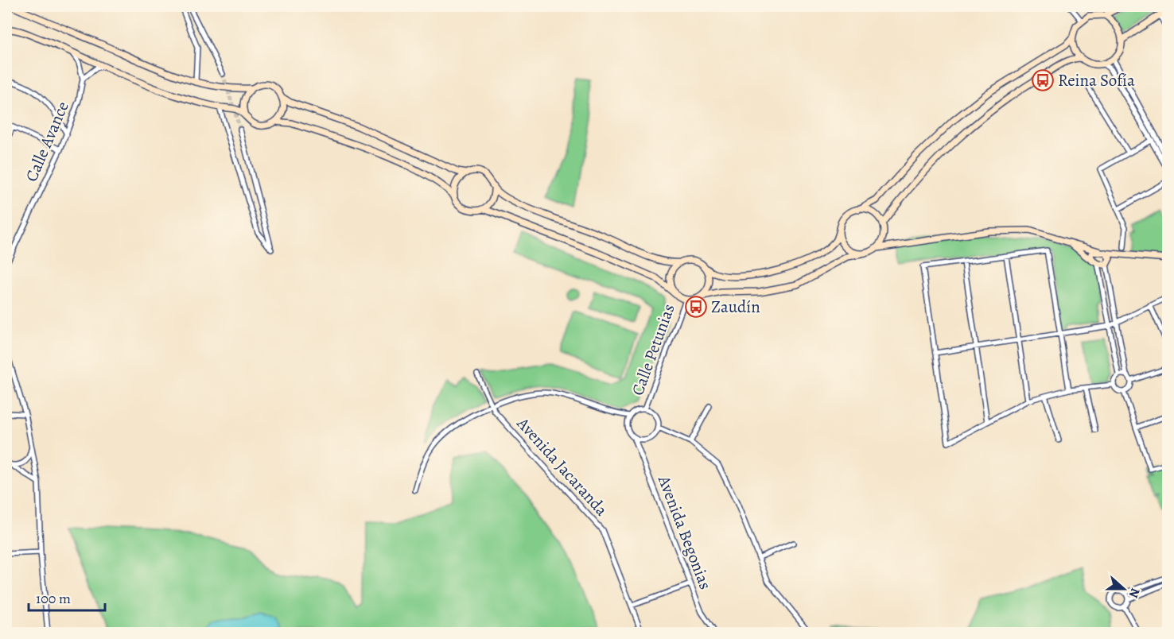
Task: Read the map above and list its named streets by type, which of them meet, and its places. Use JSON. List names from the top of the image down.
{
  "streets": {
    "street": [
      "Calle Avance",
      "Calle Petunias",
      "Avenida Jacaranda",
      "Avenida Begonias"
    ]
  },
  "crossings": [
    ["Calle Petunias", "Avenida Begonias"]
  ],
  "places": {
    "bus stop": ["Reina Sofía", "Zaudín"]
  },
  "scale_bar": "100 m",
  "north": "right"
}
